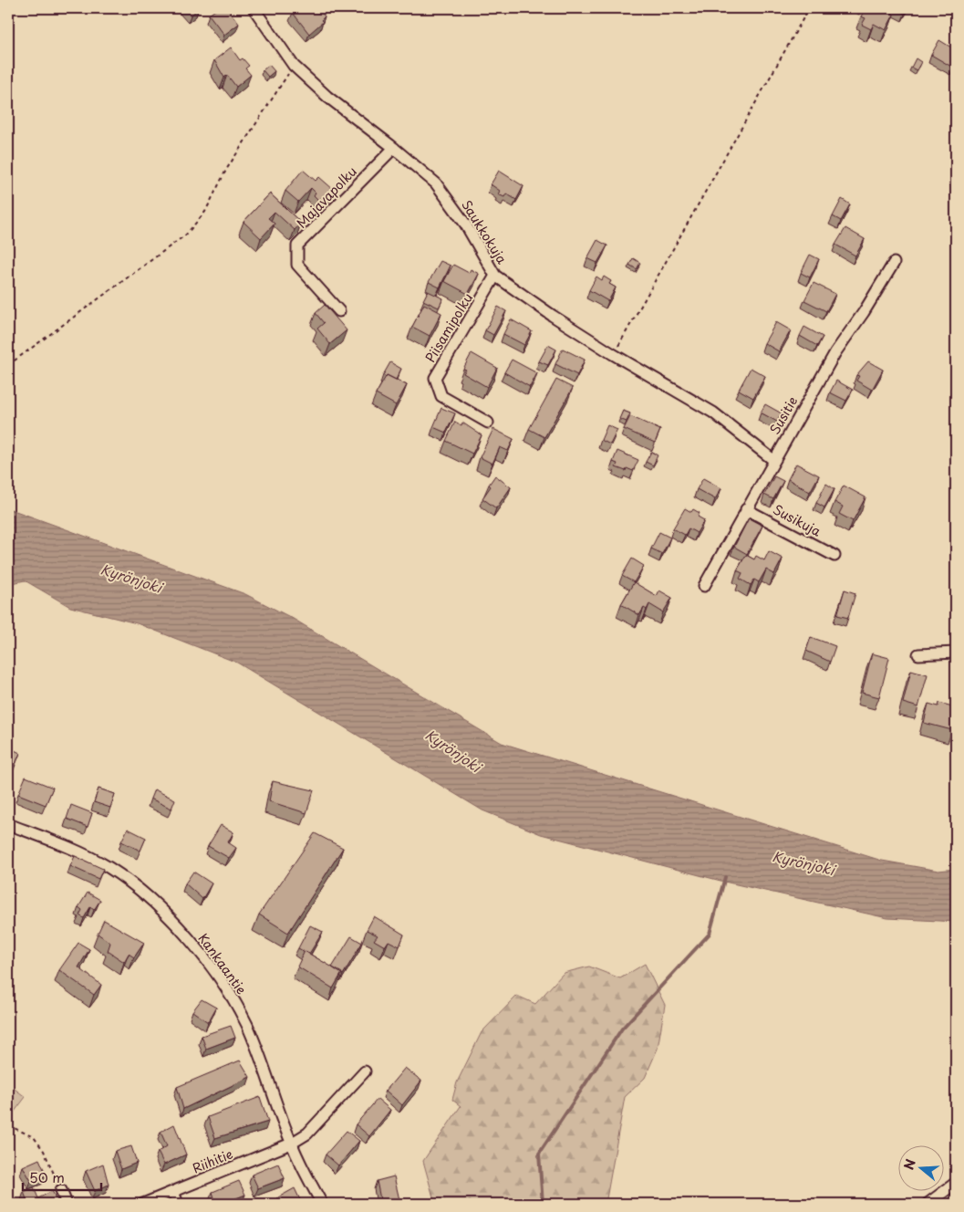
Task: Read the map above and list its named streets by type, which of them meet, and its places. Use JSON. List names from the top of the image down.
{
  "streets": {
    "street": [
      "Majavapolku",
      "Saukkokuja",
      "Piisamipolku",
      "Susitie",
      "Susikuja",
      "Kankaantie",
      "Riihitie"
    ]
  },
  "crossings": [
    ["Majavapolku", "Saukkokuja"],
    ["Saukkokuja", "Piisamipolku"],
    ["Saukkokuja", "Susitie"],
    ["Susitie", "Susikuja"],
    ["Kankaantie", "Riihitie"]
  ],
  "water": ["Kyrönjoki"],
  "scale_bar": "50 m",
  "north": "left"
}
